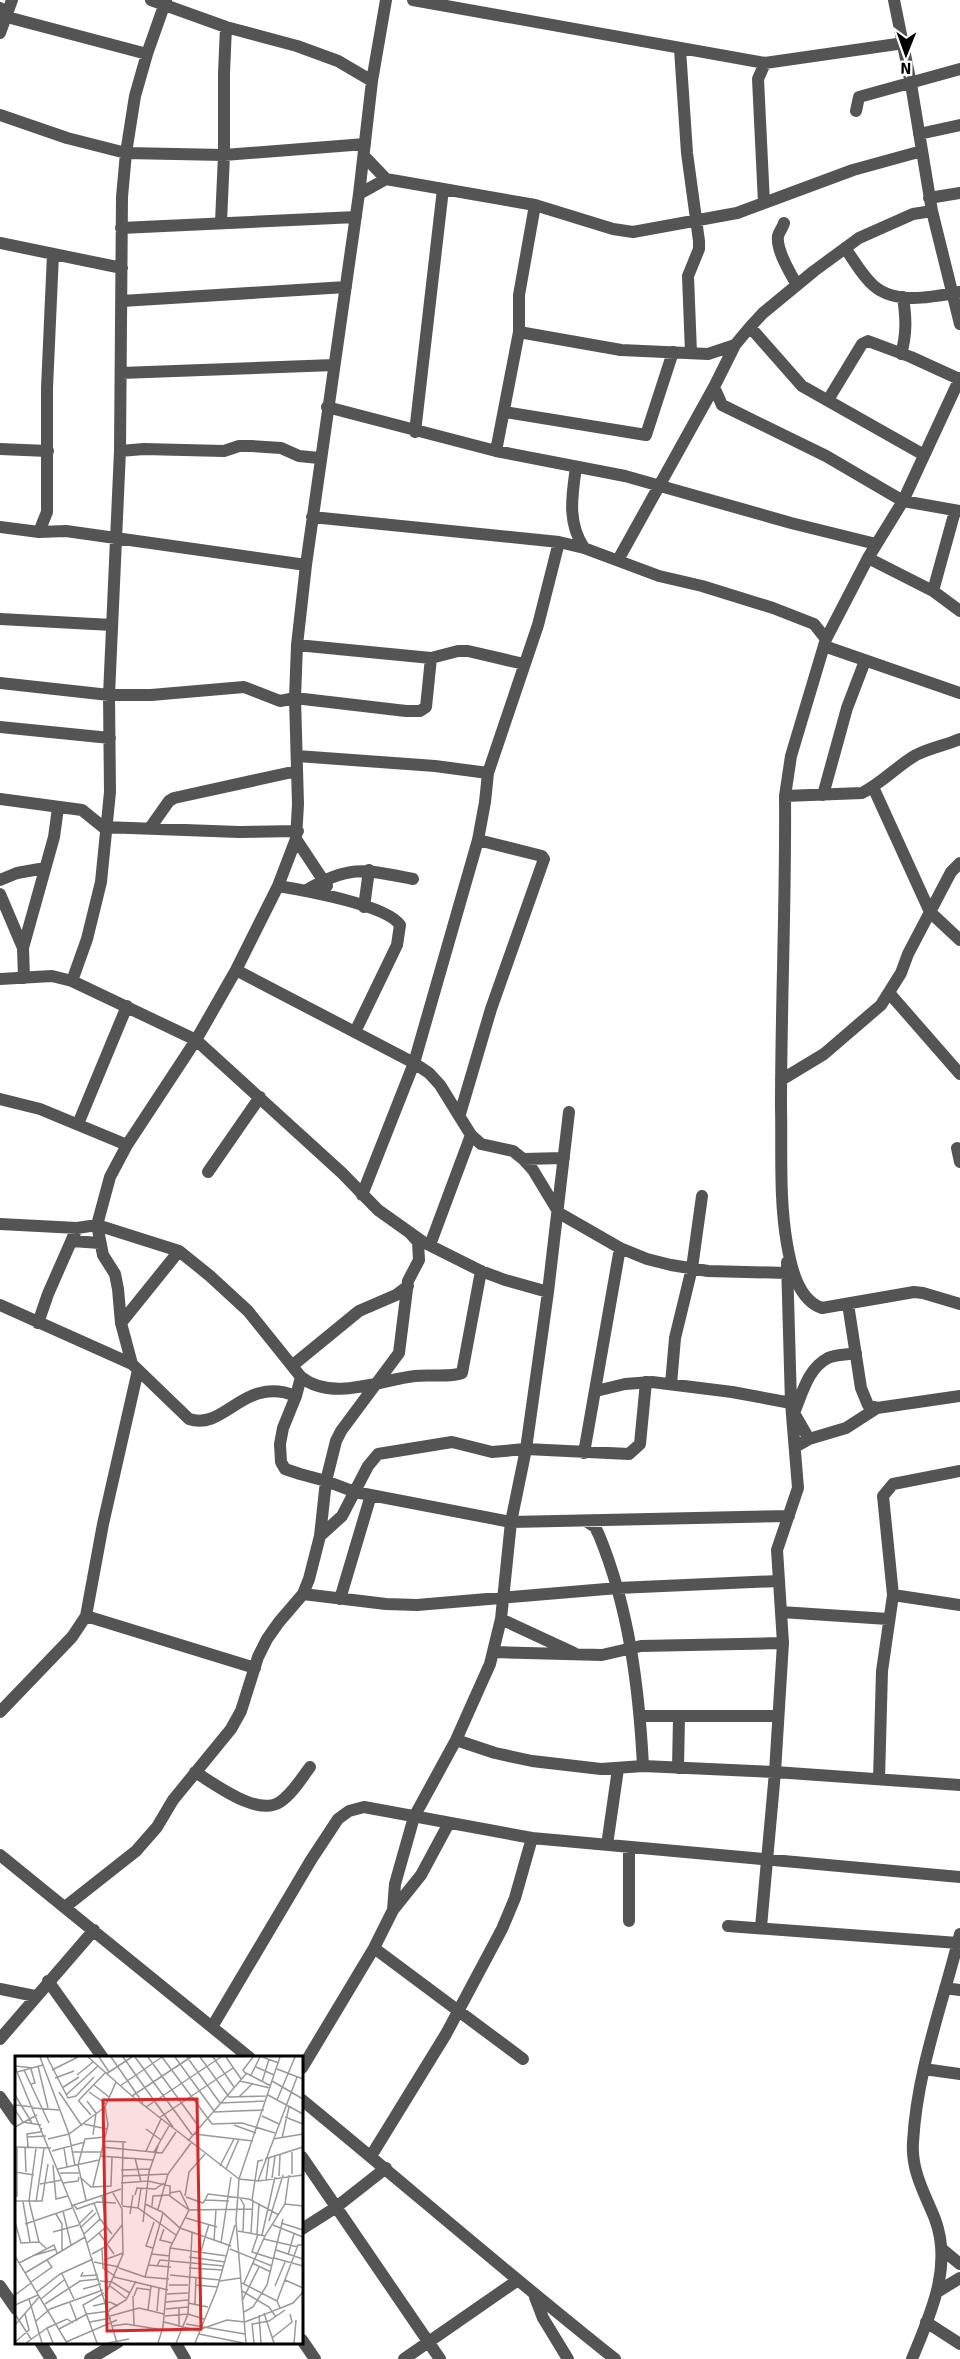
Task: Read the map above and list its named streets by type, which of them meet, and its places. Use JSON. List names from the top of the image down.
{
  "north": "bottom"
}
